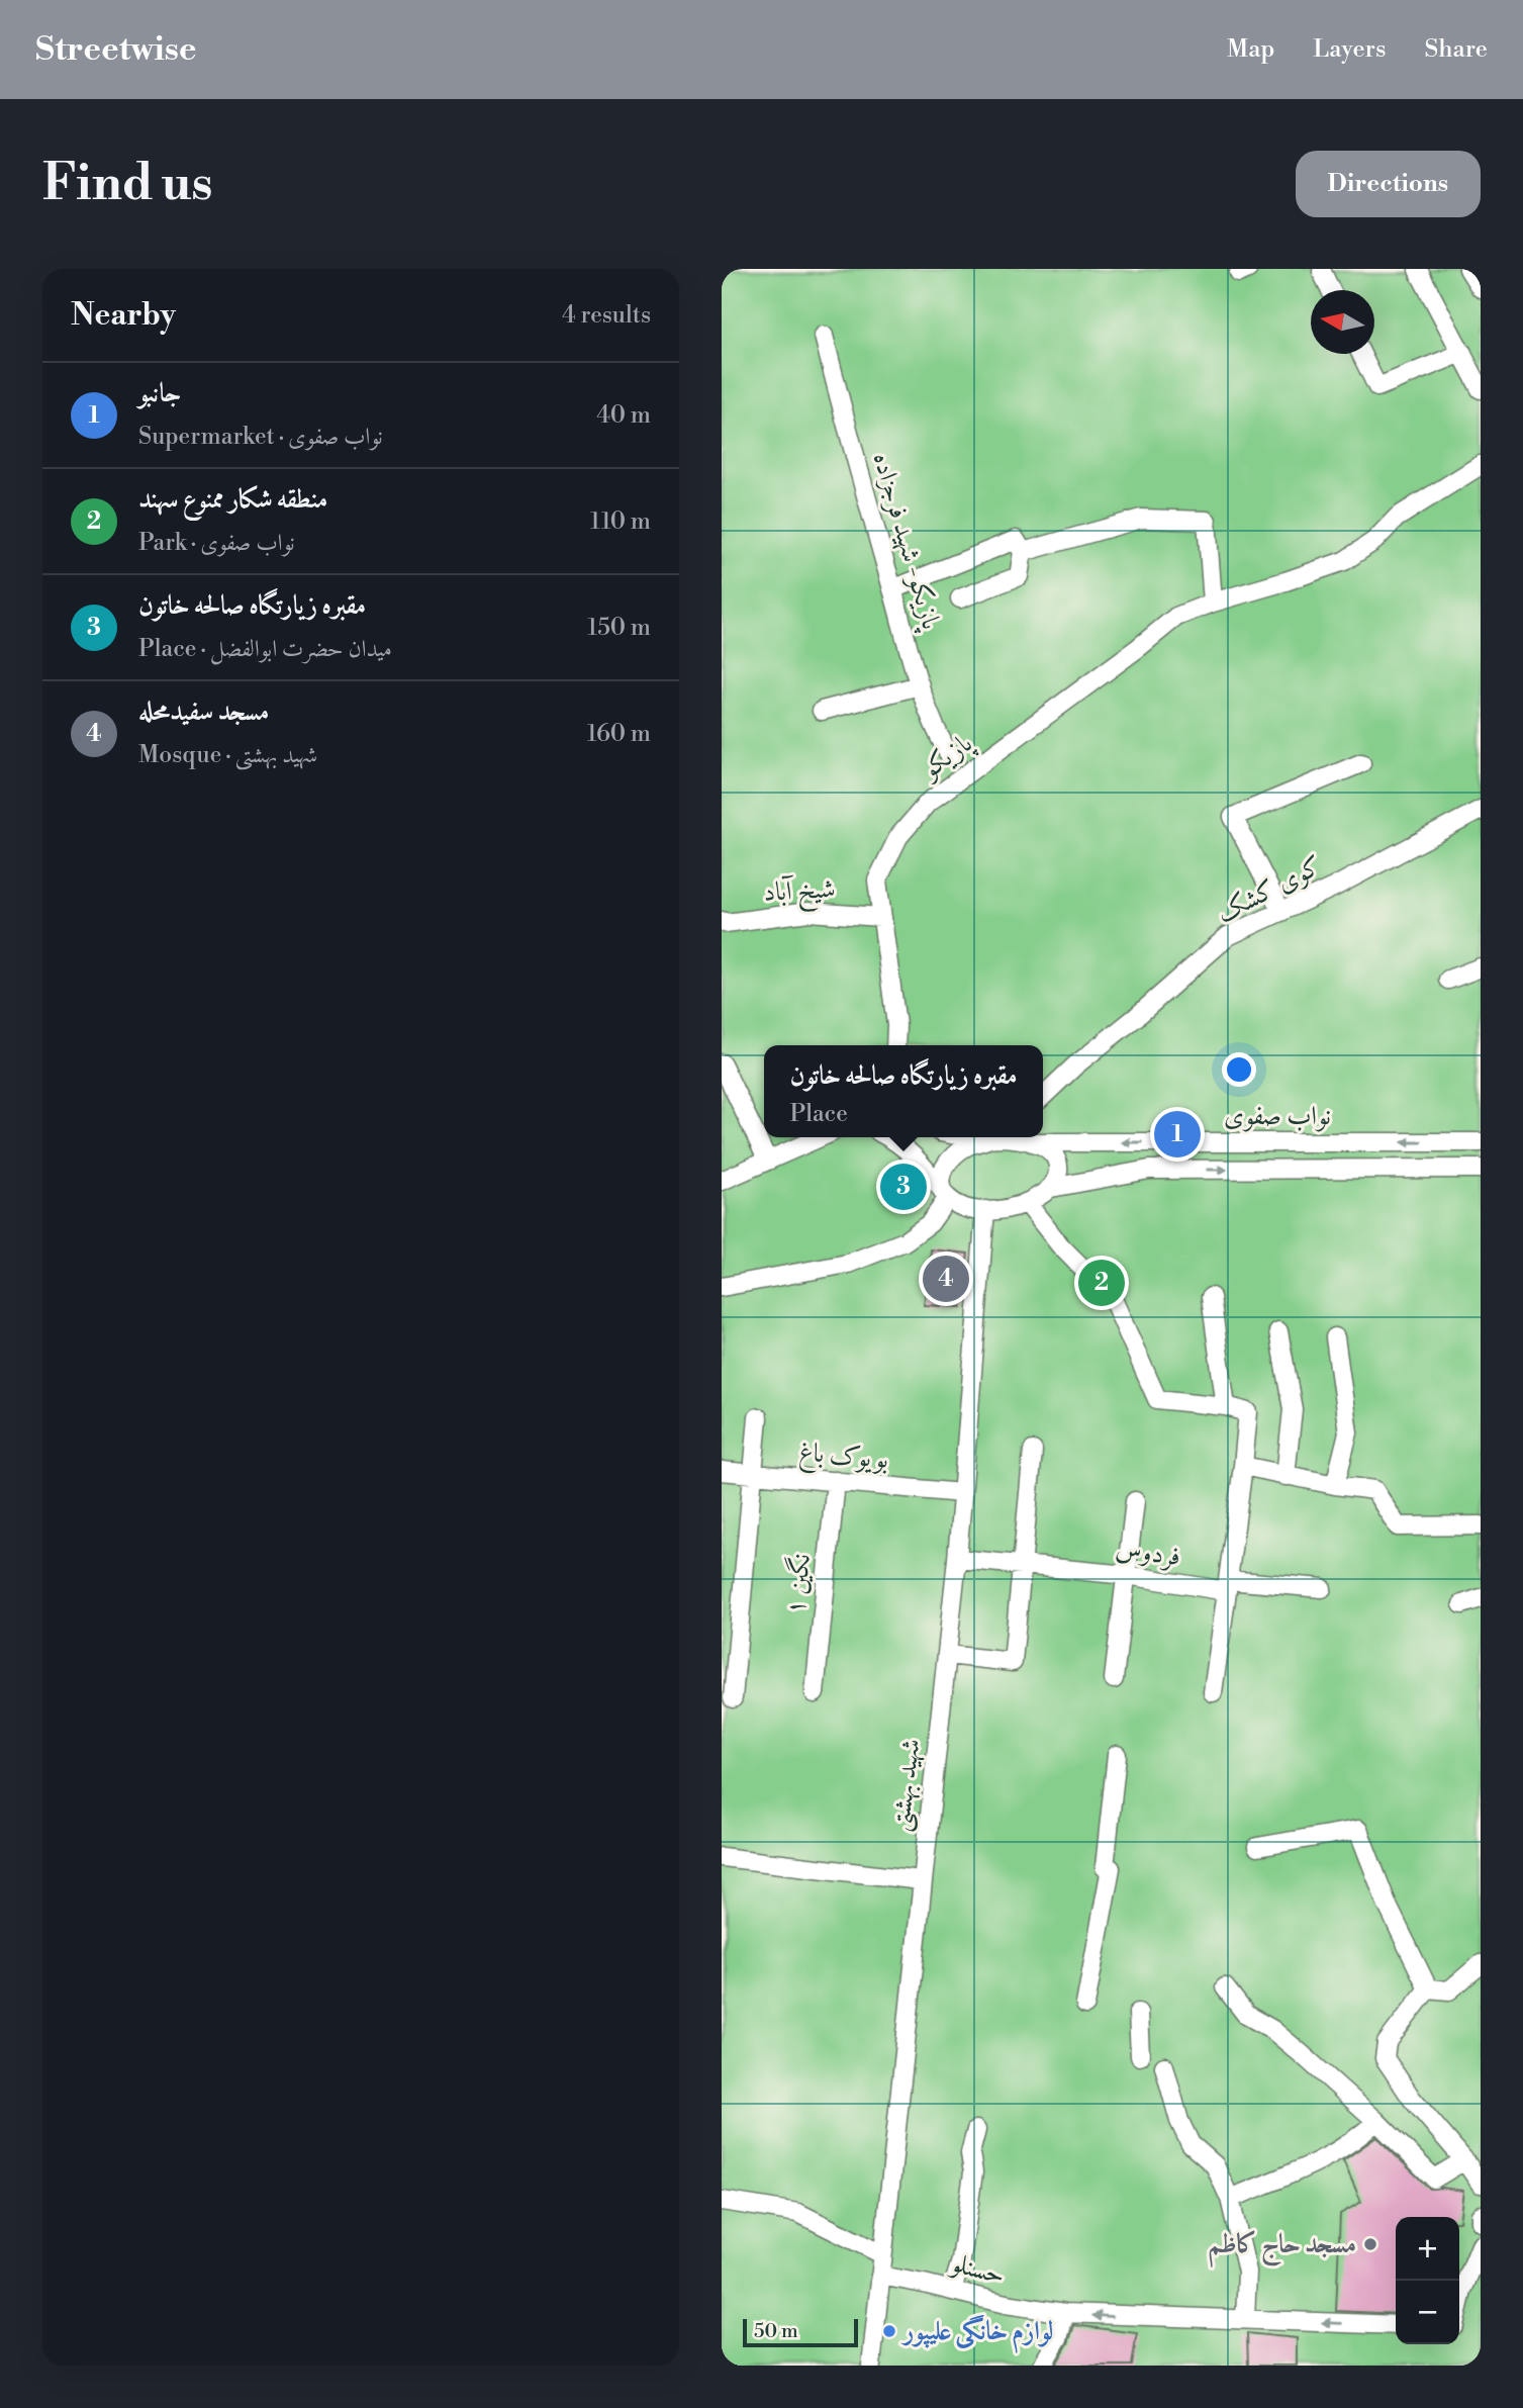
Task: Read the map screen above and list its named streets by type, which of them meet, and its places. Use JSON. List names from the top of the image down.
{
  "streets": {
    "street": [
      "پازیکو- شهید فرجزاده",
      "پازیکو",
      "کوی کشک",
      "شیخ آباد",
      "نواب صفوی",
      "بویوک باغ",
      "فردوس",
      "نگین ۱",
      "شهید بهشتی",
      "حسنلو"
    ]
  },
  "crossings": [
    ["پازیکو", "شیخ آباد"],
    ["بویوک باغ", "نگین ۱"],
    ["بویوک باغ", "شهید بهشتی"],
    ["فردوس", "شهید بهشتی"],
    ["شهید بهشتی", "حسنلو"]
  ],
  "one_way": ["حسنلو"],
  "places": ["مسجد حاج کاظم", "لوازم خانگی علیپور"],
  "scale_bar": "50 m",
  "north": "left",
  "page": {
    "header": "Streetwise",
    "nav": ["Map", "Layers", "Share"],
    "buttons": "Directions",
    "title": "Find us",
    "heading": ["Nearby", "4 results"],
    "list": [
      {
        "mark": "1",
        "name": "جانبو",
        "note": "Supermarket · نواب صفوی",
        "value": "40 m"
      },
      {
        "mark": "2",
        "name": "منطقه شکار ممنوع سهند",
        "note": "Park · نواب صفوی",
        "value": "110 m"
      },
      {
        "mark": "3",
        "name": "مقبره زیارتگاه صالحه خاتون",
        "note": "Place · میدان حضرت ابوالفضل",
        "value": "150 m"
      },
      {
        "mark": "4",
        "name": "مسجد سفیدمحله",
        "note": "Mosque · شهید بهشتی",
        "value": "160 m"
      }
    ],
    "popup": ["مقبره زیارتگاه صالحه خاتون", "Place"],
    "pins": [
      "1",
      "3",
      "4",
      "2"
    ],
    "map_buttons": ["+", "−"],
    "scale": "50 m"
  }
}
